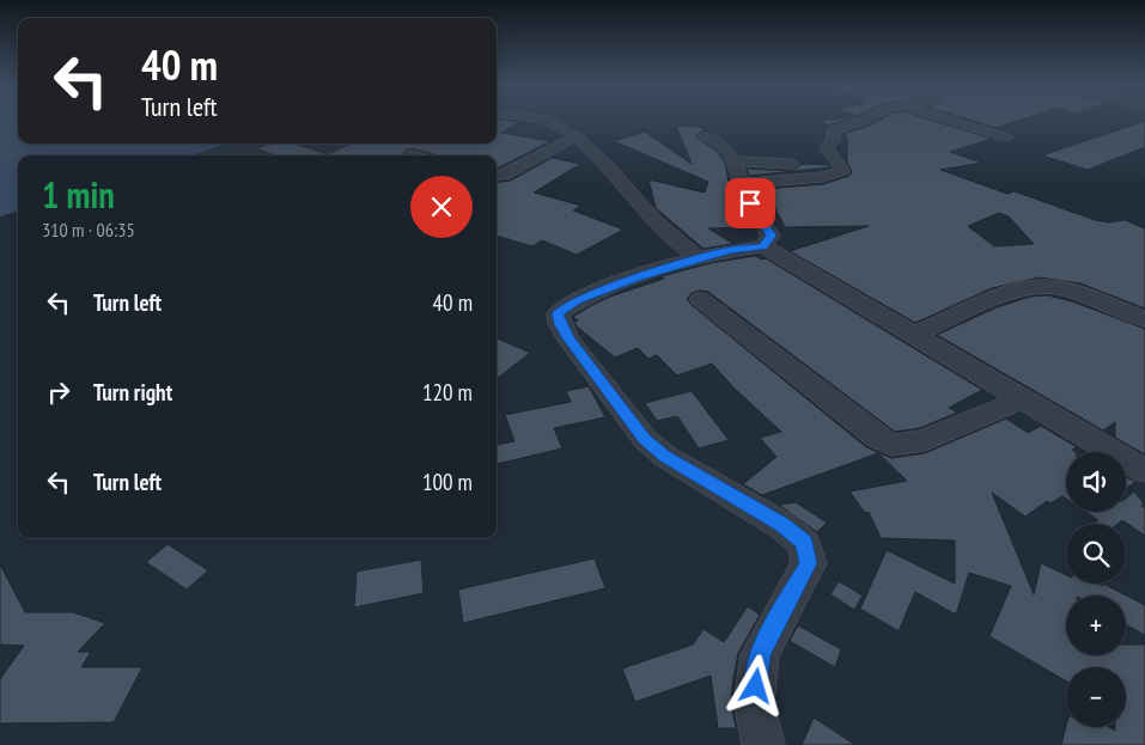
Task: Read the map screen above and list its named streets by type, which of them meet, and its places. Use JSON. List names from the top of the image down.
{
  "page": {
    "turn": ["40 m", "Turn left"],
    "heading": ["1 min", "310 m · 06:35"],
    "list": [
      {
        "name": "Turn left",
        "value": "40 m"
      },
      {
        "name": "Turn right",
        "value": "120 m"
      },
      {
        "name": "Turn left",
        "value": "100 m"
      }
    ],
    "map_buttons": ["+", "−"]
  }
}
